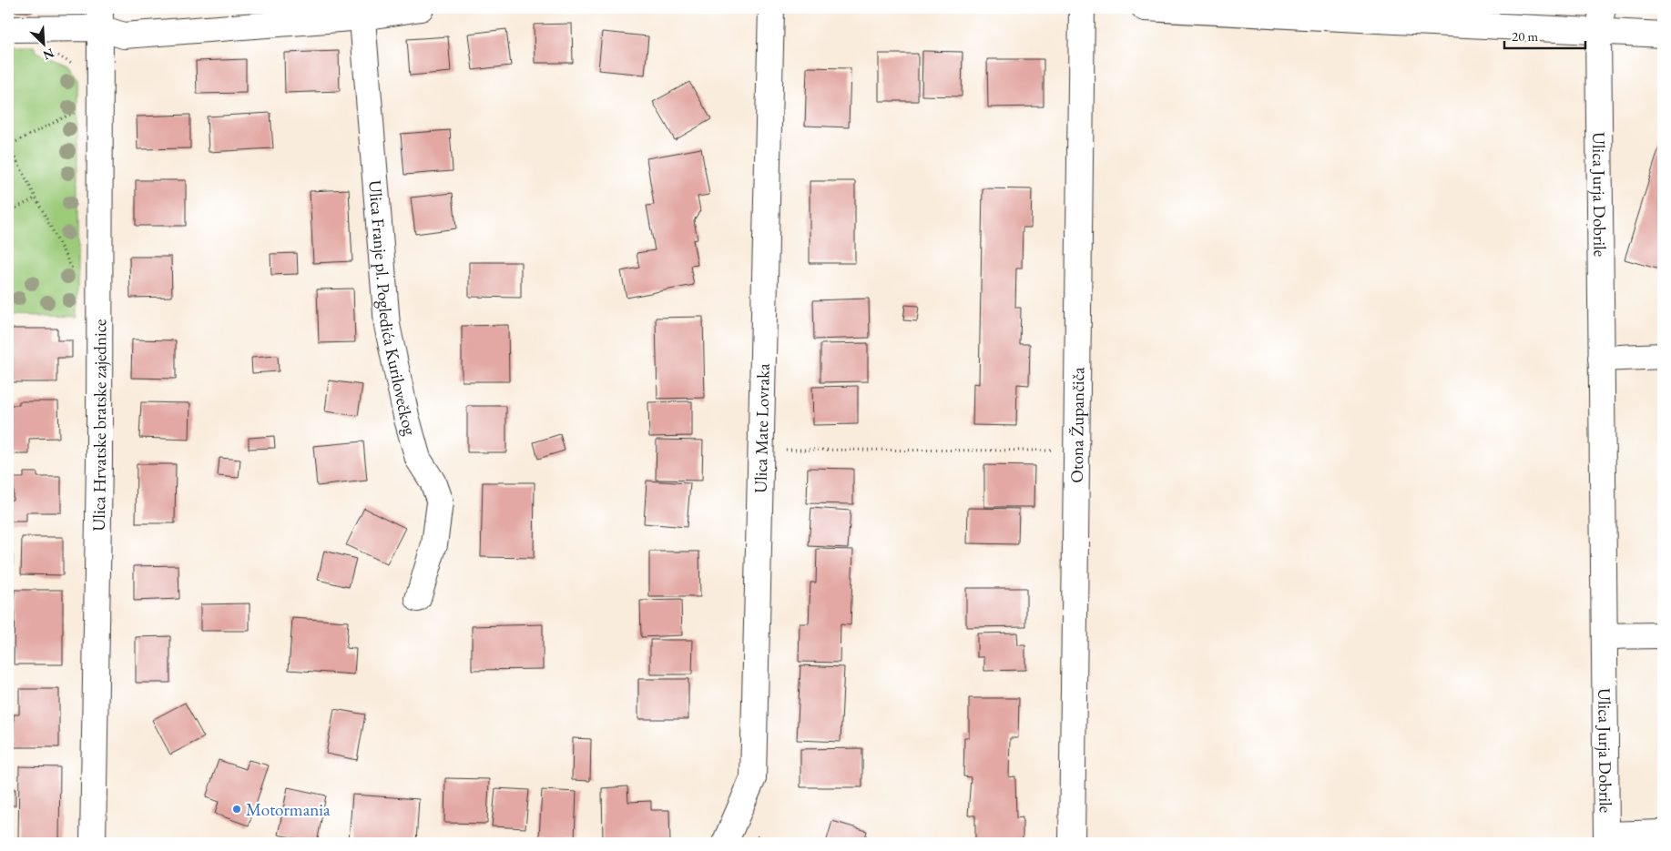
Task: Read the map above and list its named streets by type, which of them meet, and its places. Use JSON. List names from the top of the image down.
{
  "streets": {
    "street": [
      "Ulica Jurja Dobrile",
      "Ulica Franje pl. Pogledića Kurilovečkog",
      "Ulica Hrvatske bratske zajednice",
      "Otona Župančiča",
      "Ulica Mate Lovraka"
    ]
  },
  "places": ["Motormania"],
  "scale_bar": "20 m",
  "north": "bottom right"
}
